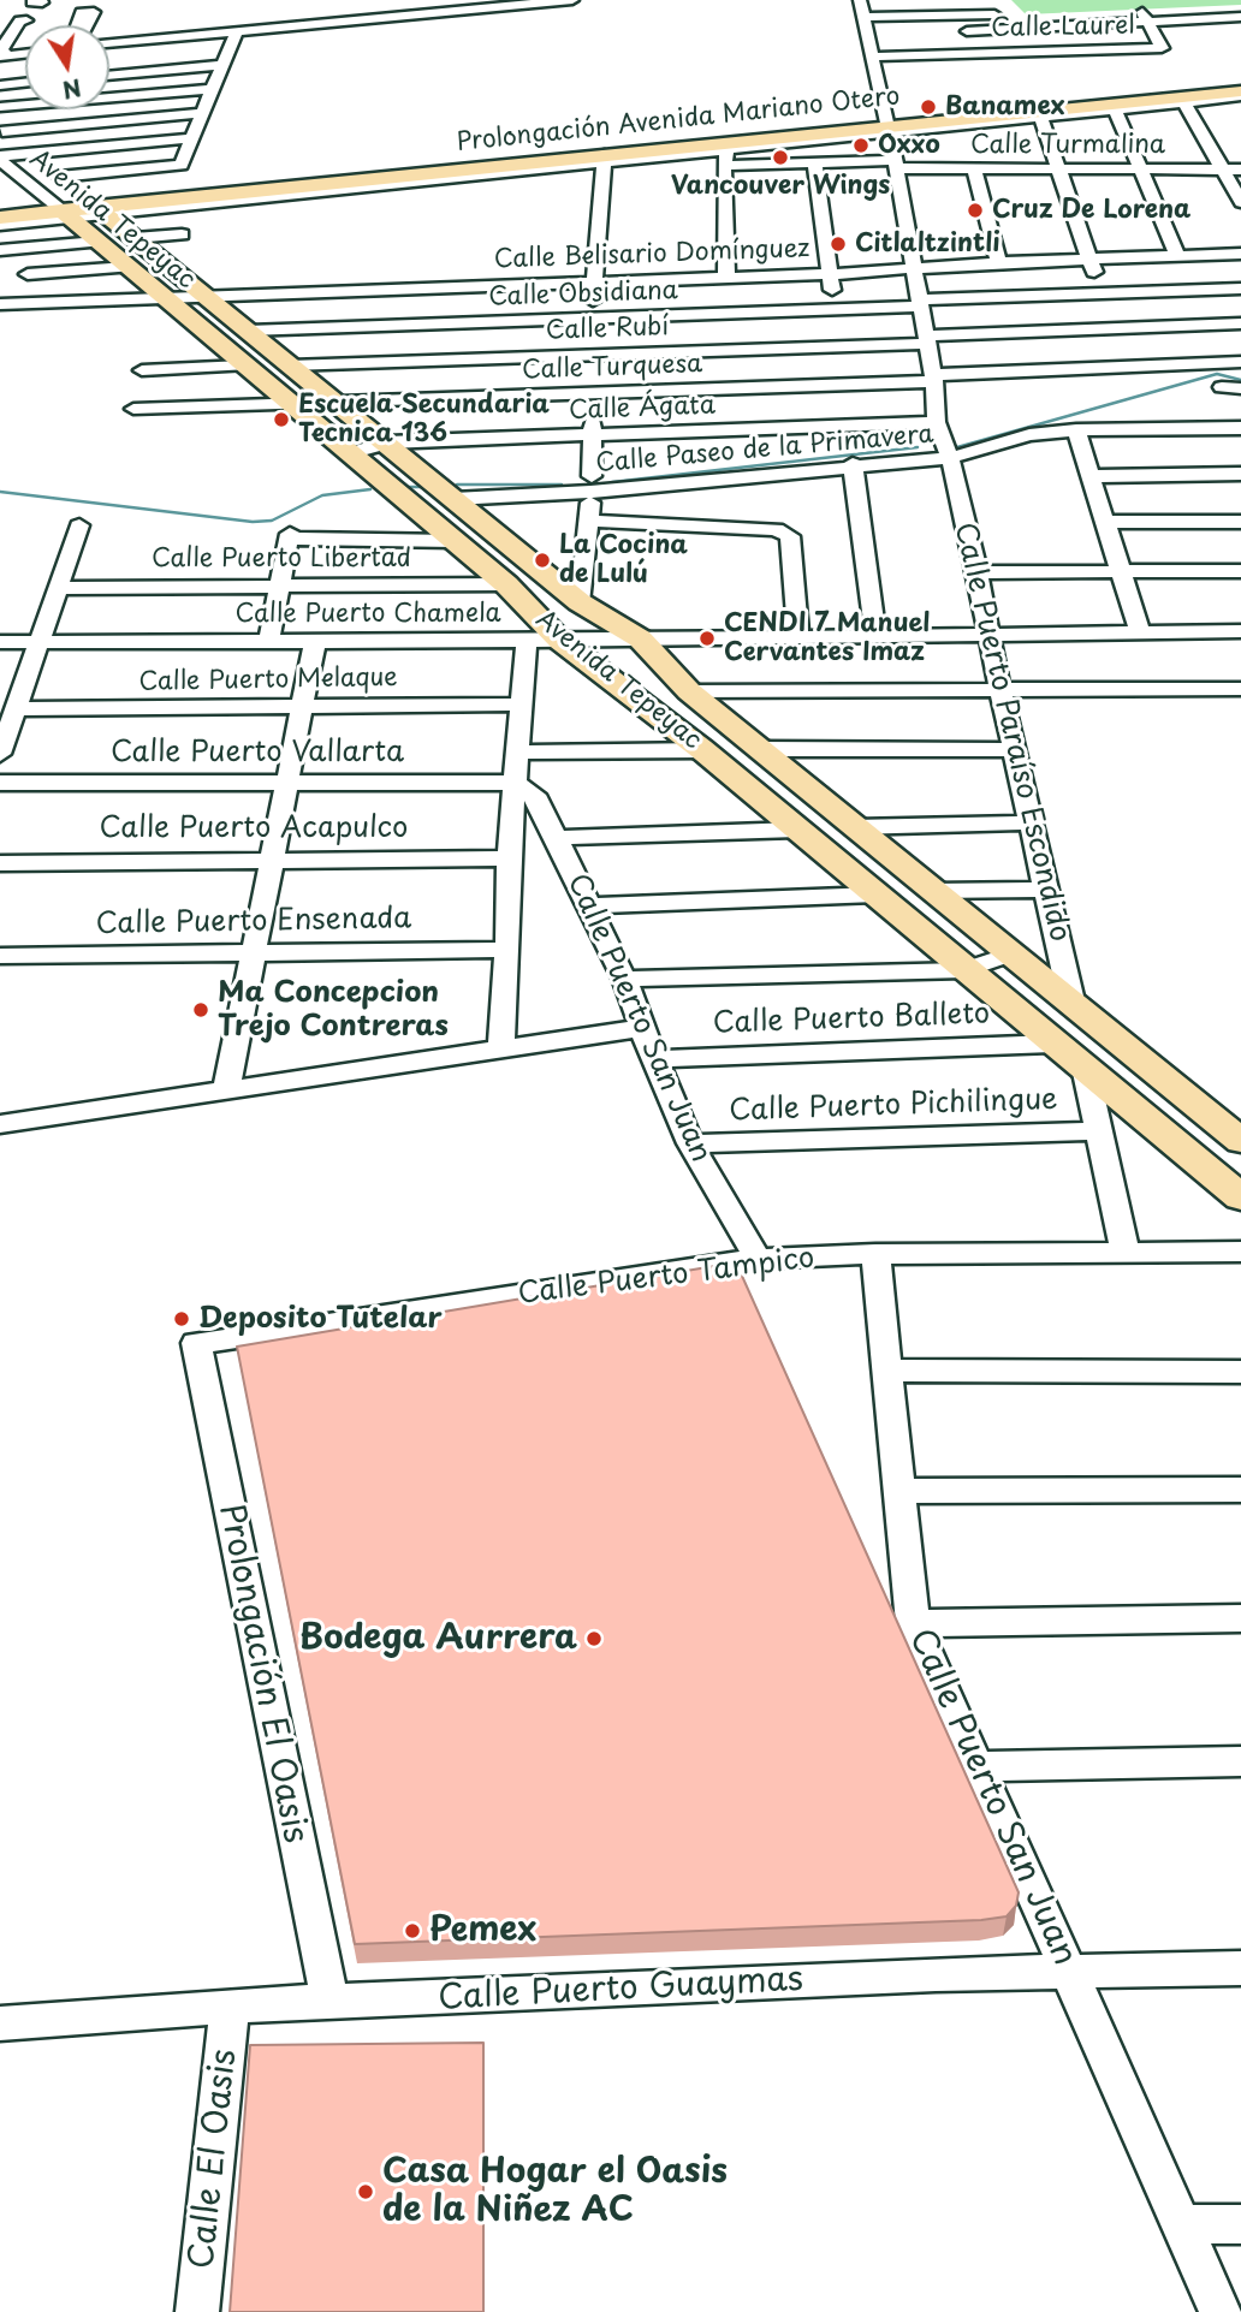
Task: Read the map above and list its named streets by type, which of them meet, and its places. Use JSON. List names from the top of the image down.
{
  "streets": {
    "main road": ["Prolongación Avenida Mariano Otero", "Avenida Tepeyac"],
    "street": [
      "Calle Laurel",
      "Calle Turmalina",
      "Calle Belisario Domínguez",
      "Calle Obsidiana",
      "Calle Rubí",
      "Calle Turquesa",
      "Calle Ágata",
      "Calle Paseo de la Primavera",
      "Calle Puerto Libertad",
      "Calle Puerto Chamela",
      "Calle Puerto Melaque",
      "Calle Puerto Paraíso Escondido",
      "Calle Puerto Vallarta",
      "Calle Puerto Acapulco",
      "Calle Puerto Ensenada",
      "Calle Puerto San Juan",
      "Calle Puerto Balleto",
      "Calle Puerto Pichilingue",
      "Calle Puerto Tampico",
      "Prolongación El Oasis",
      "Calle Puerto Guaymas",
      "Calle El Oasis"
    ]
  },
  "crossings": [
    ["Prolongación Avenida Mariano Otero", "Avenida Tepeyac"],
    ["Avenida Tepeyac", "Calle Belisario Domínguez"],
    ["Avenida Tepeyac", "Calle Obsidiana"],
    ["Avenida Tepeyac", "Calle Rubí"],
    ["Avenida Tepeyac", "Calle Turquesa"],
    ["Avenida Tepeyac", "Calle Ágata"],
    ["Avenida Tepeyac", "Calle Paseo de la Primavera"],
    ["Avenida Tepeyac", "Calle Puerto Libertad"],
    ["Avenida Tepeyac", "Calle Puerto Chamela"],
    ["Avenida Tepeyac", "Calle Puerto Paraíso Escondido"],
    ["Avenida Tepeyac", "Calle Puerto Balleto"],
    ["Calle Obsidiana", "Calle Rubí"],
    ["Calle Obsidiana", "Calle Turquesa"],
    ["Calle Rubí", "Calle Turquesa"],
    ["Calle Rubí", "Calle Ágata"],
    ["Calle Turquesa", "Calle Ágata"],
    ["Calle Paseo de la Primavera", "Calle Puerto Paraíso Escondido"],
    ["Calle Puerto Chamela", "Calle Puerto Paraíso Escondido"],
    ["Calle Puerto Vallarta", "Calle Puerto San Juan"],
    ["Calle Puerto San Juan", "Calle Puerto Balleto"],
    ["Calle Puerto San Juan", "Calle Puerto Pichilingue"],
    ["Calle Puerto San Juan", "Calle Puerto Tampico"],
    ["Calle Puerto San Juan", "Calle Puerto Guaymas"],
    ["Calle Puerto Tampico", "Prolongación El Oasis"],
    ["Prolongación El Oasis", "Calle Puerto Guaymas"],
    ["Calle Puerto Guaymas", "Calle El Oasis"]
  ],
  "places": [
    "Banamex",
    "Oxxo",
    "Vancouver Wings",
    "Cruz De Lorena",
    "Citlaltzintli",
    "Escuela Secundaria Tecnica 136",
    "La Cocina de Lulú",
    "CENDI 7 Manuel Cervantes Imaz",
    "Ma Concepcion Trejo Contreras",
    "Deposito Tutelar",
    "Bodega Aurrera",
    "Pemex",
    "Casa Hogar el Oasis de la Niñez AC"
  ],
  "north": "bottom"
}
